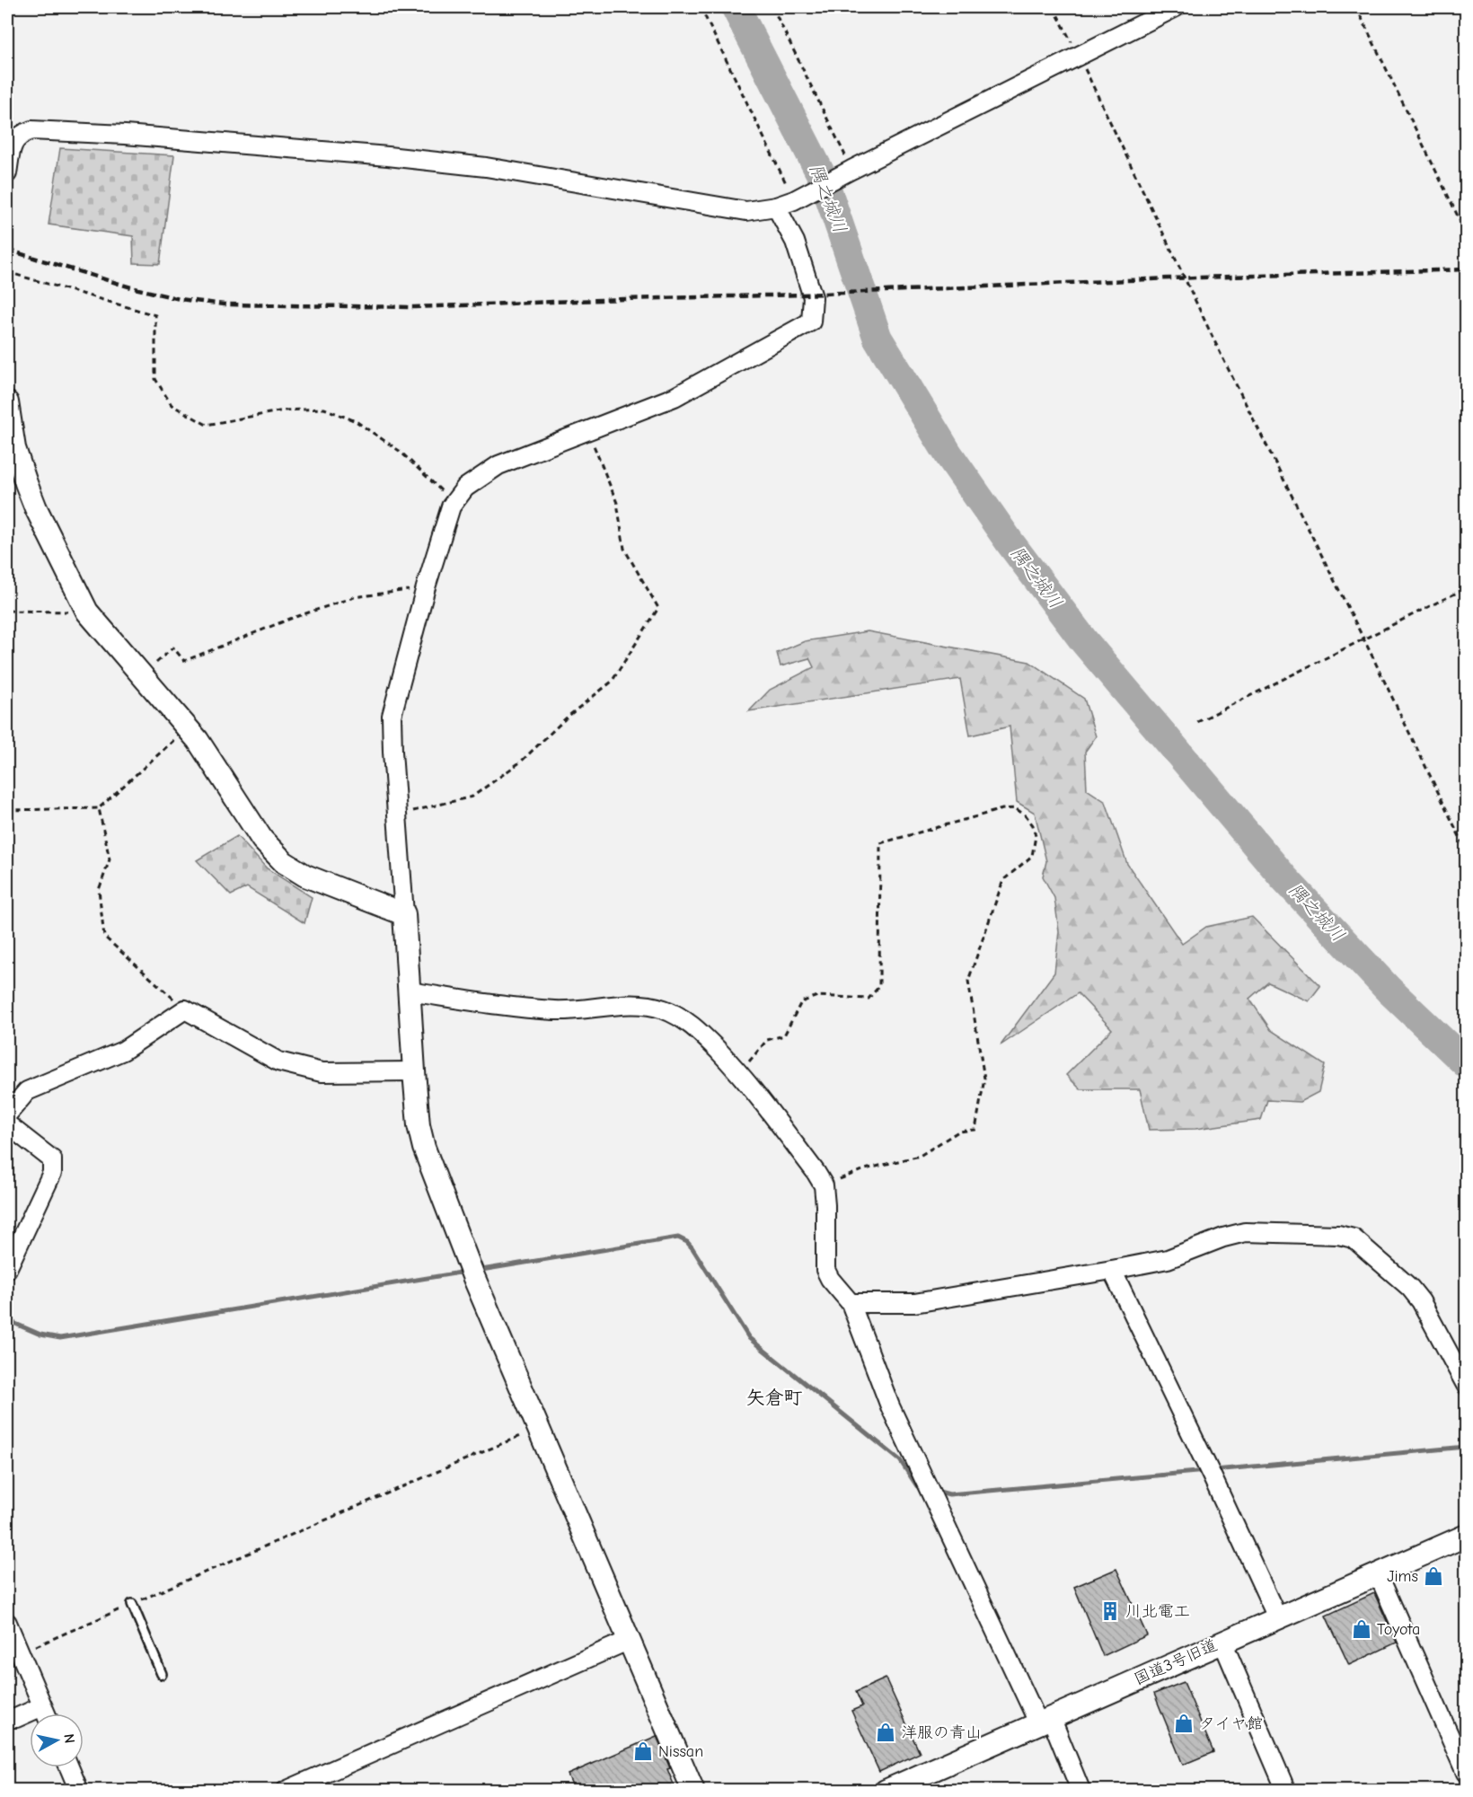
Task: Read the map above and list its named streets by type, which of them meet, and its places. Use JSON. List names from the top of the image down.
{
  "streets": {
    "street": ["国道3号旧道"]
  },
  "districts": ["矢倉町"],
  "water": ["隅之城川"],
  "places": {
    "shop": [
      "Jims",
      "Toyota",
      "タイヤ館",
      "洋服の青山",
      "Nissan"
    ],
    "building": ["川北電工"]
  },
  "north": "right"
}
